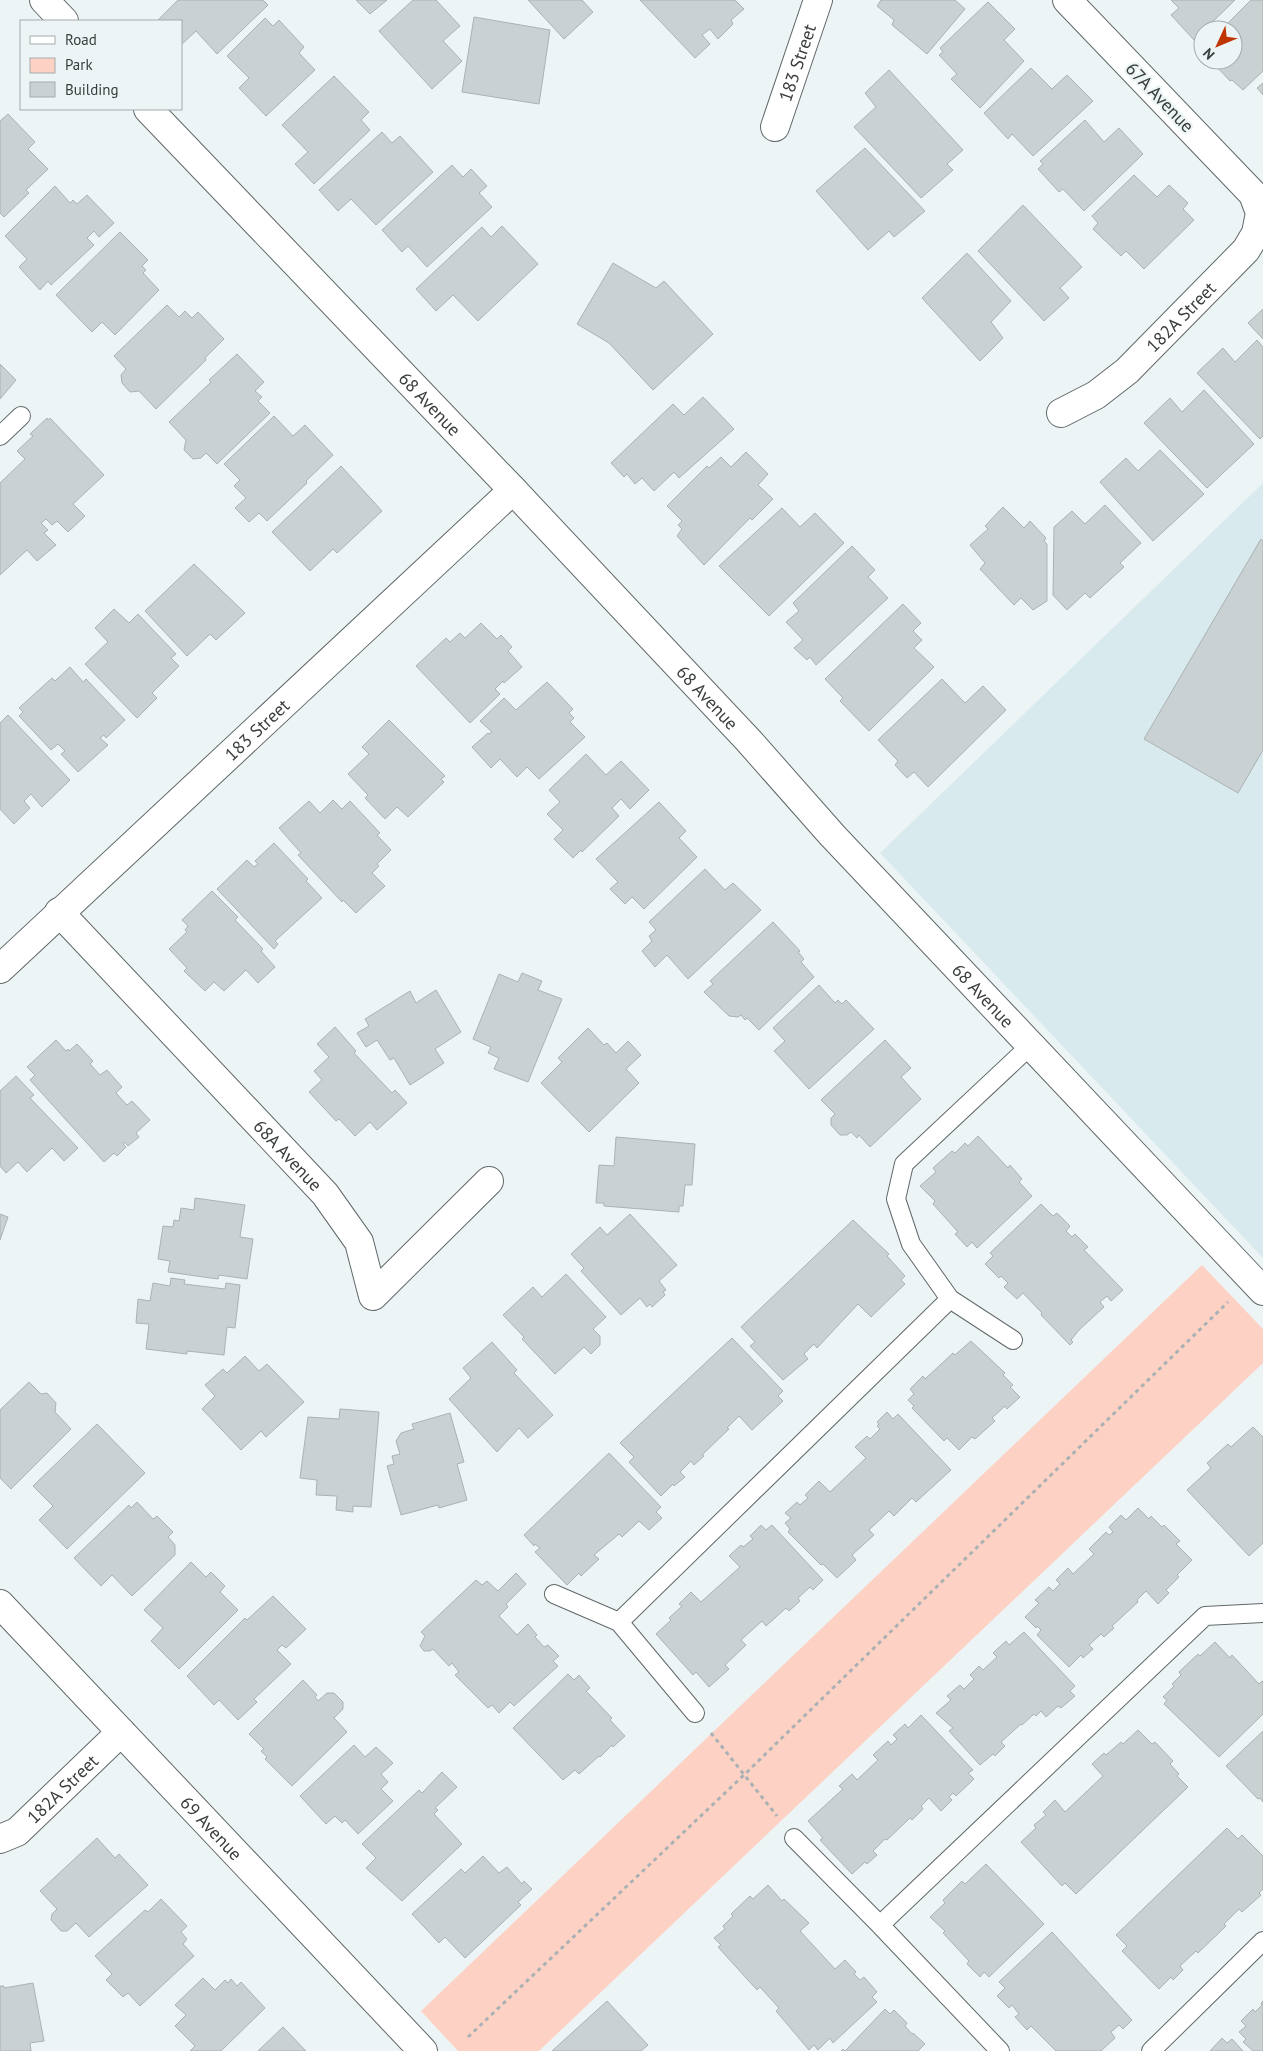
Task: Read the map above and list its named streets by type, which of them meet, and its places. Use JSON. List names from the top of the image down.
{
  "streets": {
    "street": [
      "183 Street",
      "67A Avenue",
      "182A Street",
      "68 Avenue",
      "68A Avenue",
      "69 Avenue"
    ]
  },
  "crossings": [
    ["183 Street", "68 Avenue"],
    ["183 Street", "68A Avenue"],
    ["67A Avenue", "182A Street"],
    ["182A Street", "69 Avenue"]
  ],
  "legend": ["Road", "Park", "Building"],
  "north": "bottom left"
}
